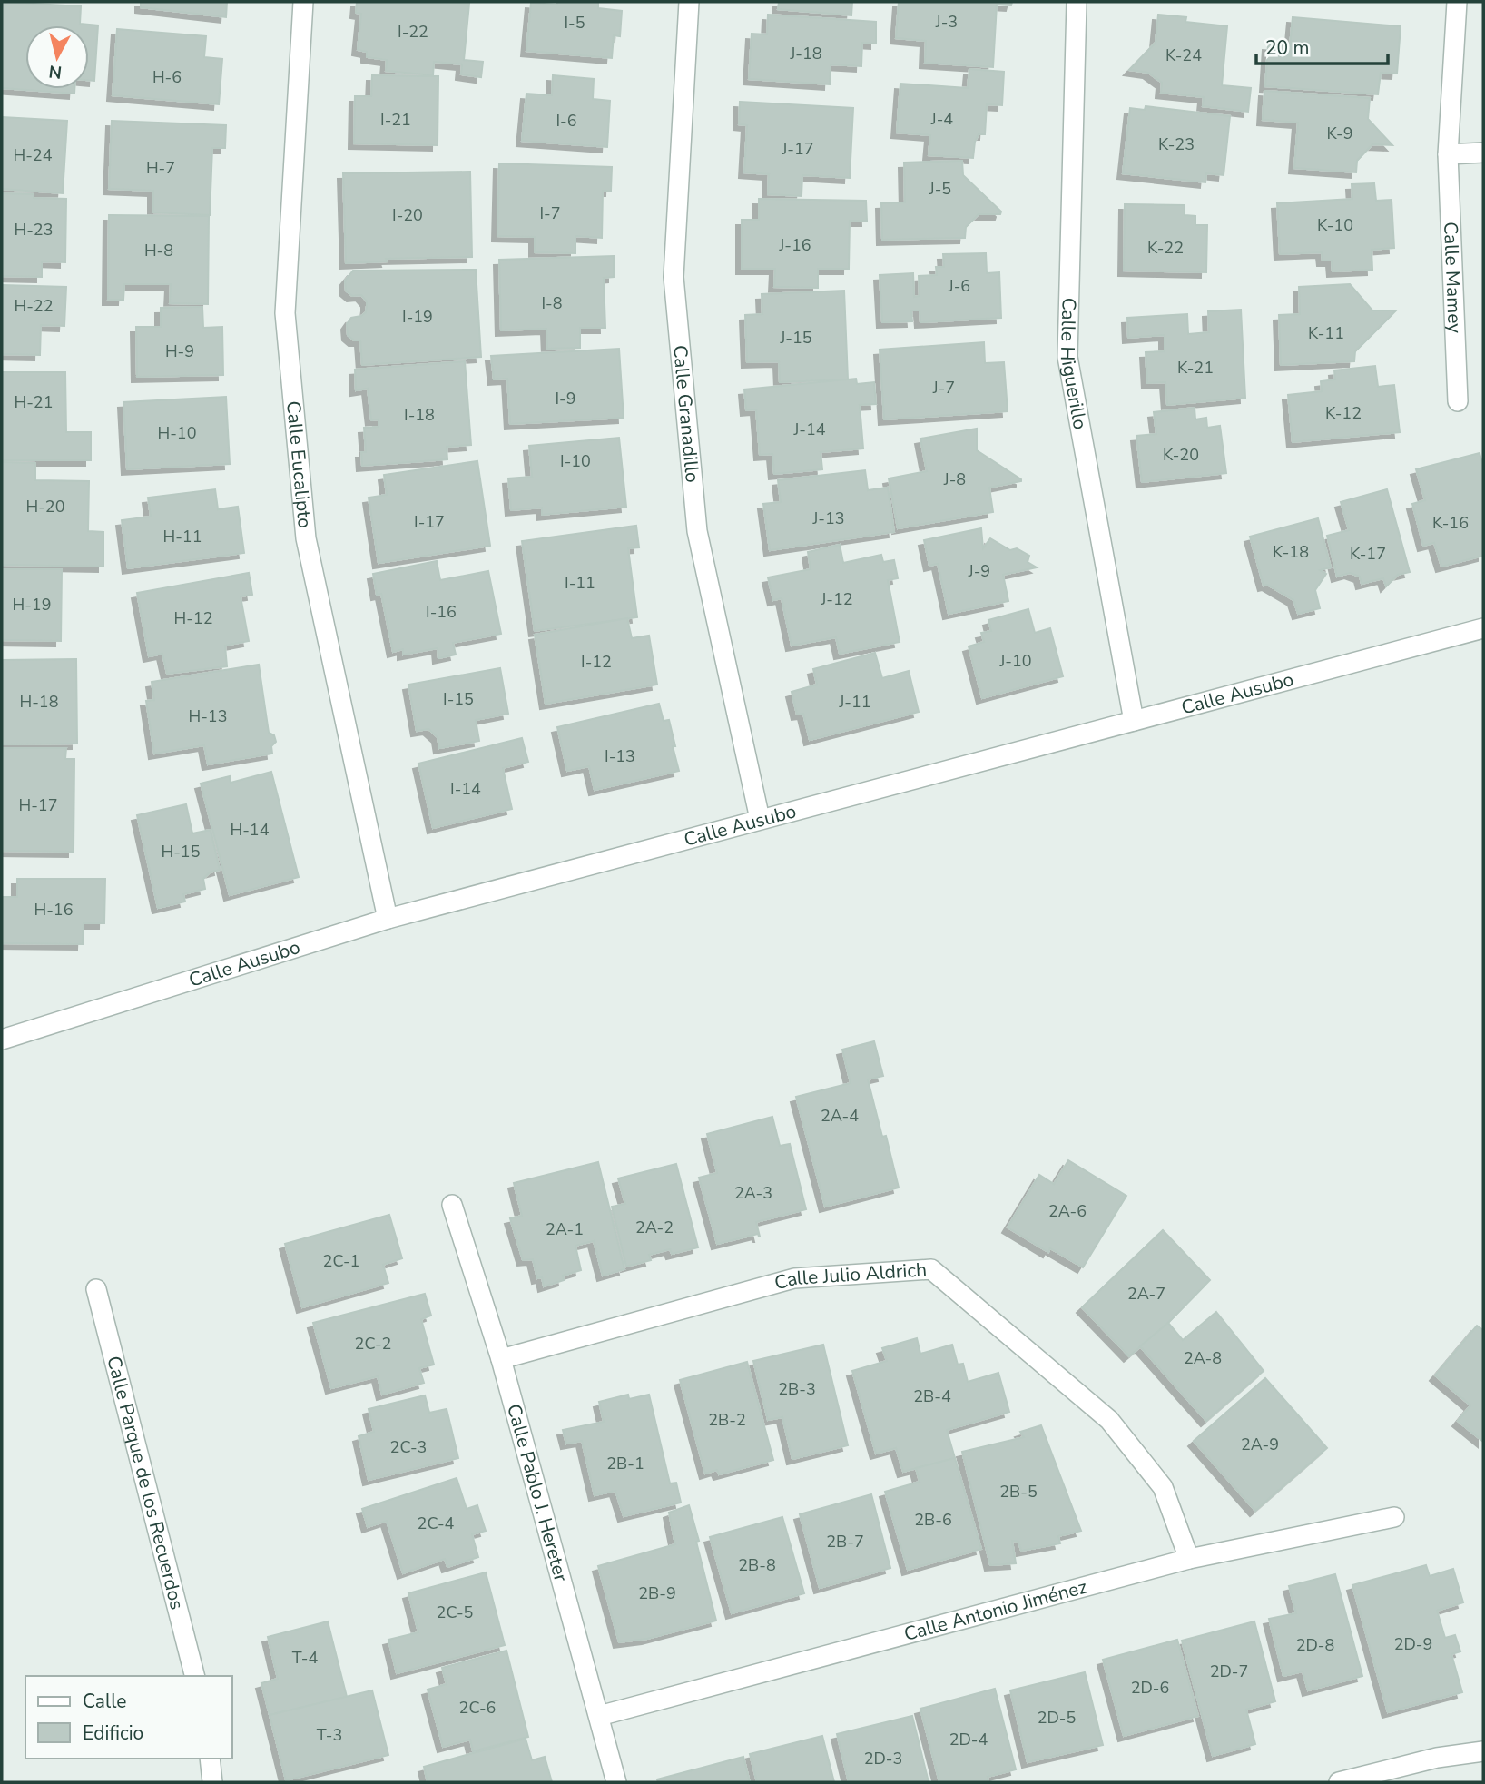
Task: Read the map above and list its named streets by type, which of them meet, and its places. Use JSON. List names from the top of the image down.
{
  "streets": {
    "street": [
      "Calle Mamey",
      "Calle Higuerillo",
      "Calle Granadillo",
      "Calle Eucalipto",
      "Calle Ausubo",
      "Calle Julio Aldrich",
      "Calle Parque de los Recuerdos",
      "Calle Pablo J. Hereter",
      "Calle Antonio Jiménez"
    ]
  },
  "crossings": [
    ["Calle Higuerillo", "Calle Ausubo"],
    ["Calle Granadillo", "Calle Ausubo"],
    ["Calle Eucalipto", "Calle Ausubo"],
    ["Calle Julio Aldrich", "Calle Pablo J. Hereter"],
    ["Calle Julio Aldrich", "Calle Antonio Jiménez"],
    ["Calle Pablo J. Hereter", "Calle Antonio Jiménez"]
  ],
  "house_numbers": [
    "J-3",
    "I-5",
    "I-22",
    "J-18",
    "K-24",
    "H-6",
    "J-4",
    "I-21",
    "I-6",
    "K-9",
    "K-23",
    "J-17",
    "H-24",
    "H-7",
    "J-5",
    "I-7",
    "I-20",
    "K-10",
    "H-23",
    "J-16",
    "K-22",
    "H-8",
    "J-6",
    "I-8",
    "H-22",
    "I-19",
    "K-11",
    "J-15",
    "H-9",
    "K-21",
    "J-7",
    "I-9",
    "H-21",
    "K-12",
    "I-18",
    "J-14",
    "H-10",
    "K-20",
    "I-10",
    "J-8",
    "H-20",
    "J-13",
    "I-17",
    "K-16",
    "H-11",
    "K-18",
    "K-17",
    "J-9",
    "I-11",
    "J-12",
    "H-19",
    "I-16",
    "H-12",
    "J-10",
    "I-12",
    "I-15",
    "H-18",
    "J-11",
    "H-13",
    "I-13",
    "I-14",
    "H-17",
    "H-14",
    "H-15",
    "H-16",
    "2A-4",
    "2A-3",
    "2A-6",
    "2A-2",
    "2A-1",
    "2C-1",
    "2A-7",
    "2C-2",
    "2A-8",
    "2B-3",
    "2B-4",
    "2B-2",
    "2A-9",
    "2C-3",
    "2B-1",
    "2B-5",
    "2B-6",
    "2C-4",
    "2B-7",
    "2B-8",
    "2B-9",
    "2C-5",
    "2D-9",
    "2D-8",
    "T-4",
    "2D-7",
    "2D-6",
    "2C-6",
    "2D-5",
    "T-3",
    "2D-4",
    "2D-3"
  ],
  "legend": ["Calle", "Edificio"],
  "scale_bar": "20 m",
  "north": "bottom"
}
